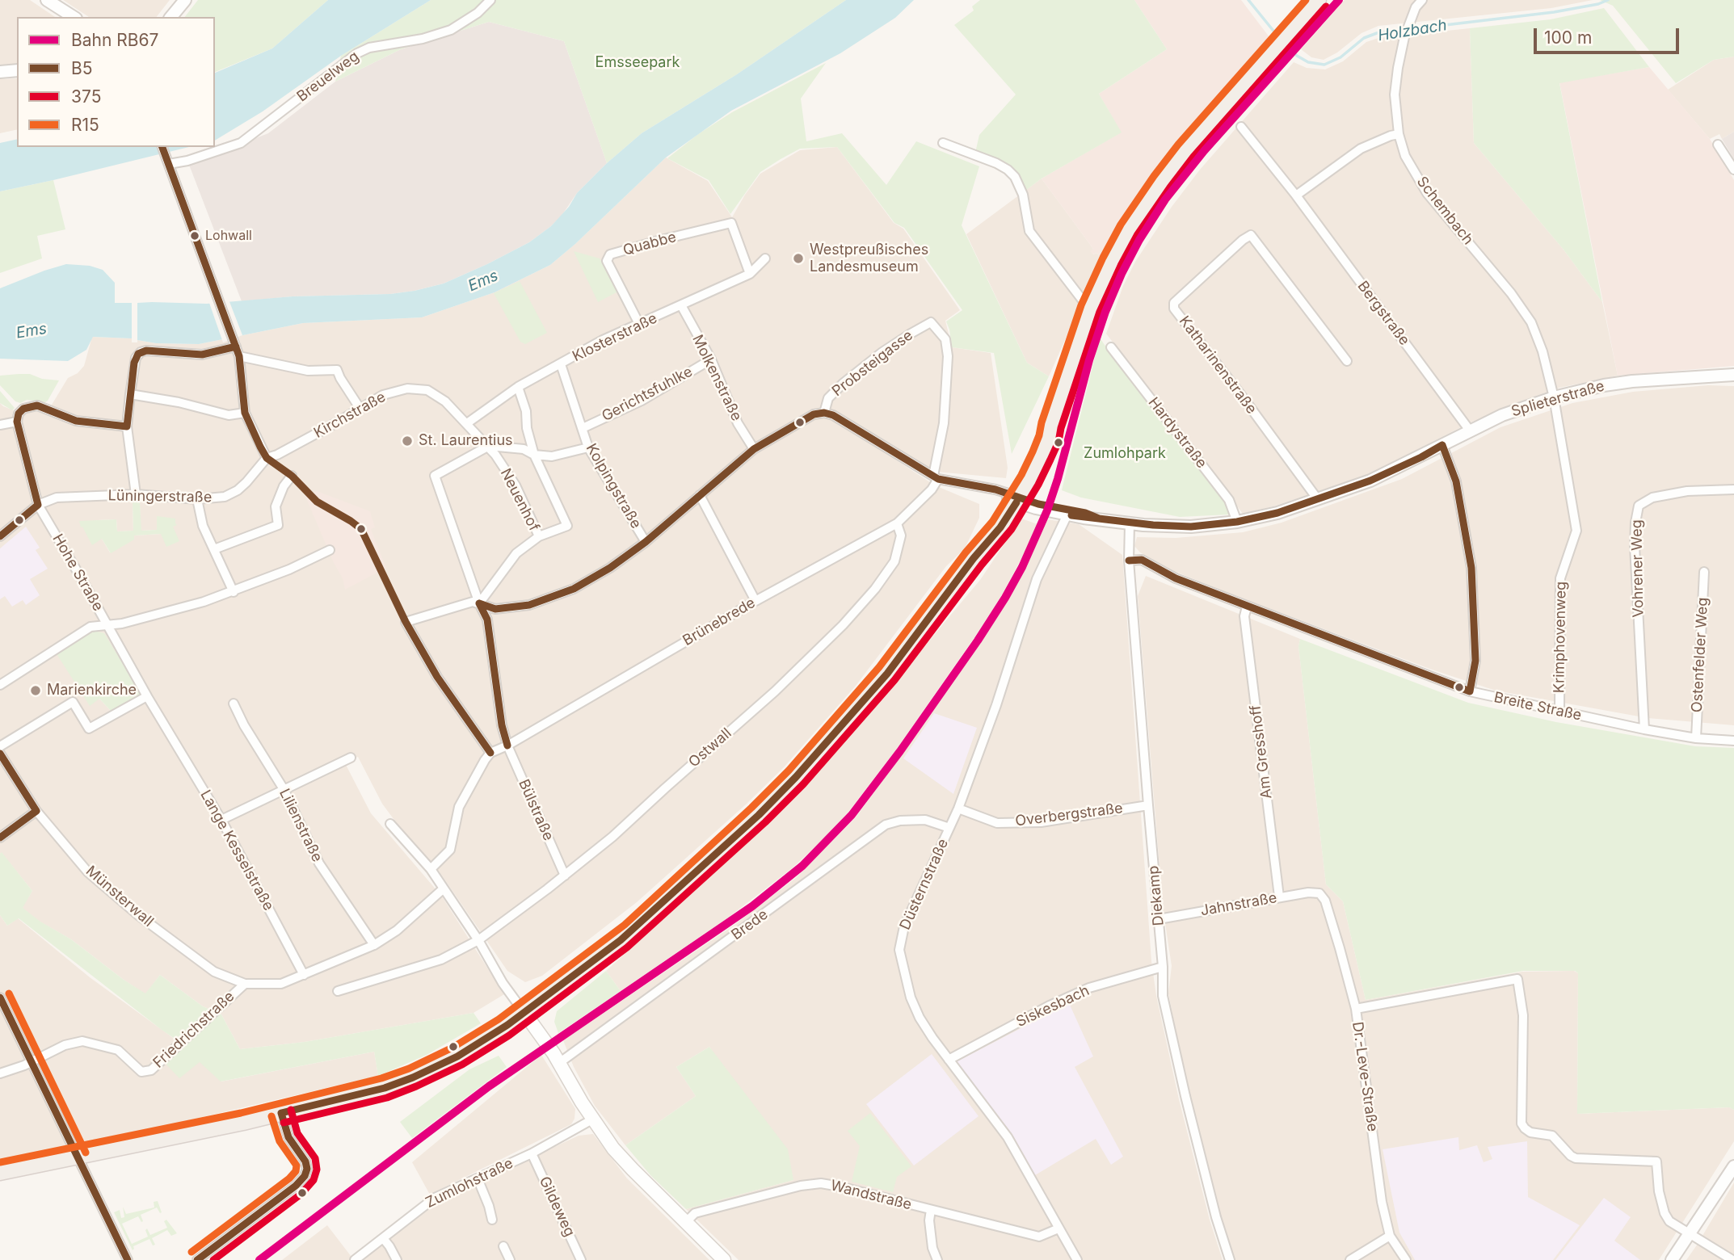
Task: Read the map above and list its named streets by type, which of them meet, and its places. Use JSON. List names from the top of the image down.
{
  "streets": {
    "street": [
      "Breuelweg",
      "Schembach",
      "Quabbe",
      "Bergstraße",
      "Klosterstraße",
      "Probsteigasse",
      "Katharinenstraße",
      "Molkenstraße",
      "Gerichtsfuhlke",
      "Splieterstraße",
      "Kirchstraße",
      "Hardystraße",
      "Kolpingstraße",
      "Lüningerstraße",
      "Neuenhof",
      "Vohrener Weg",
      "Hohe Straße",
      "Brünebrede",
      "Krimphovenweg",
      "Ostenfelder Weg",
      "Breite Straße",
      "Ostwall",
      "Am Gresshoff",
      "Bülstraße",
      "Overbergstraße",
      "Lilienstraße",
      "Lange Kesselstraße",
      "Düsternstraße",
      "Diekamp",
      "Münsterwall",
      "Jahnstraße",
      "Brede",
      "Siskesbach",
      "Friedrichstraße",
      "Dr.-Leve-Straße",
      "Zumlohstraße",
      "Wandstraße",
      "Gildeweg"
    ]
  },
  "crossings": [
    ["Schembach", "Splieterstraße"],
    ["Schembach", "Krimphovenweg"],
    ["Quabbe", "Klosterstraße"],
    ["Bergstraße", "Splieterstraße"],
    ["Klosterstraße", "Molkenstraße"],
    ["Klosterstraße", "Kirchstraße"],
    ["Klosterstraße", "Kolpingstraße"],
    ["Probsteigasse", "Brünebrede"],
    ["Katharinenstraße", "Splieterstraße"],
    ["Molkenstraße", "Gerichtsfuhlke"],
    ["Gerichtsfuhlke", "Kolpingstraße"],
    ["Splieterstraße", "Hardystraße"],
    ["Splieterstraße", "Krimphovenweg"],
    ["Splieterstraße", "Düsternstraße"],
    ["Splieterstraße", "Diekamp"],
    ["Kirchstraße", "Lüningerstraße"],
    ["Kirchstraße", "Neuenhof"],
    ["Kirchstraße", "Bülstraße"],
    ["Lüningerstraße", "Hohe Straße"],
    ["Neuenhof", "Bülstraße"],
    ["Vohrener Weg", "Breite Straße"],
    ["Hohe Straße", "Lange Kesselstraße"],
    ["Brünebrede", "Ostwall"],
    ["Brünebrede", "Bülstraße"],
    ["Krimphovenweg", "Breite Straße"],
    ["Ostenfelder Weg", "Breite Straße"],
    ["Breite Straße", "Am Gresshoff"],
    ["Breite Straße", "Diekamp"],
    ["Ostwall", "Bülstraße"],
    ["Am Gresshoff", "Jahnstraße"],
    ["Overbergstraße", "Düsternstraße"],
    ["Overbergstraße", "Diekamp"],
    ["Düsternstraße", "Brede"],
    ["Düsternstraße", "Siskesbach"],
    ["Düsternstraße", "Wandstraße"],
    ["Diekamp", "Jahnstraße"],
    ["Diekamp", "Siskesbach"],
    ["Münsterwall", "Friedrichstraße"],
    ["Jahnstraße", "Dr.-Leve-Straße"],
    ["Zumlohstraße", "Gildeweg"]
  ],
  "water": ["Holzbach", "Ems"],
  "parks": ["Emsseepark", "Zumlohpark"],
  "places": [
    "Lohwall",
    "Westpreußisches Landesmuseum",
    "St. Laurentius",
    "Marienkirche"
  ],
  "lines": [
    "rail line RB67",
    "transit line R15",
    "transit line 375",
    "transit line B5"
  ],
  "legend": [
    "Bahn RB67",
    "B5",
    "375",
    "R15"
  ],
  "scale_bar": "100 m"
}
